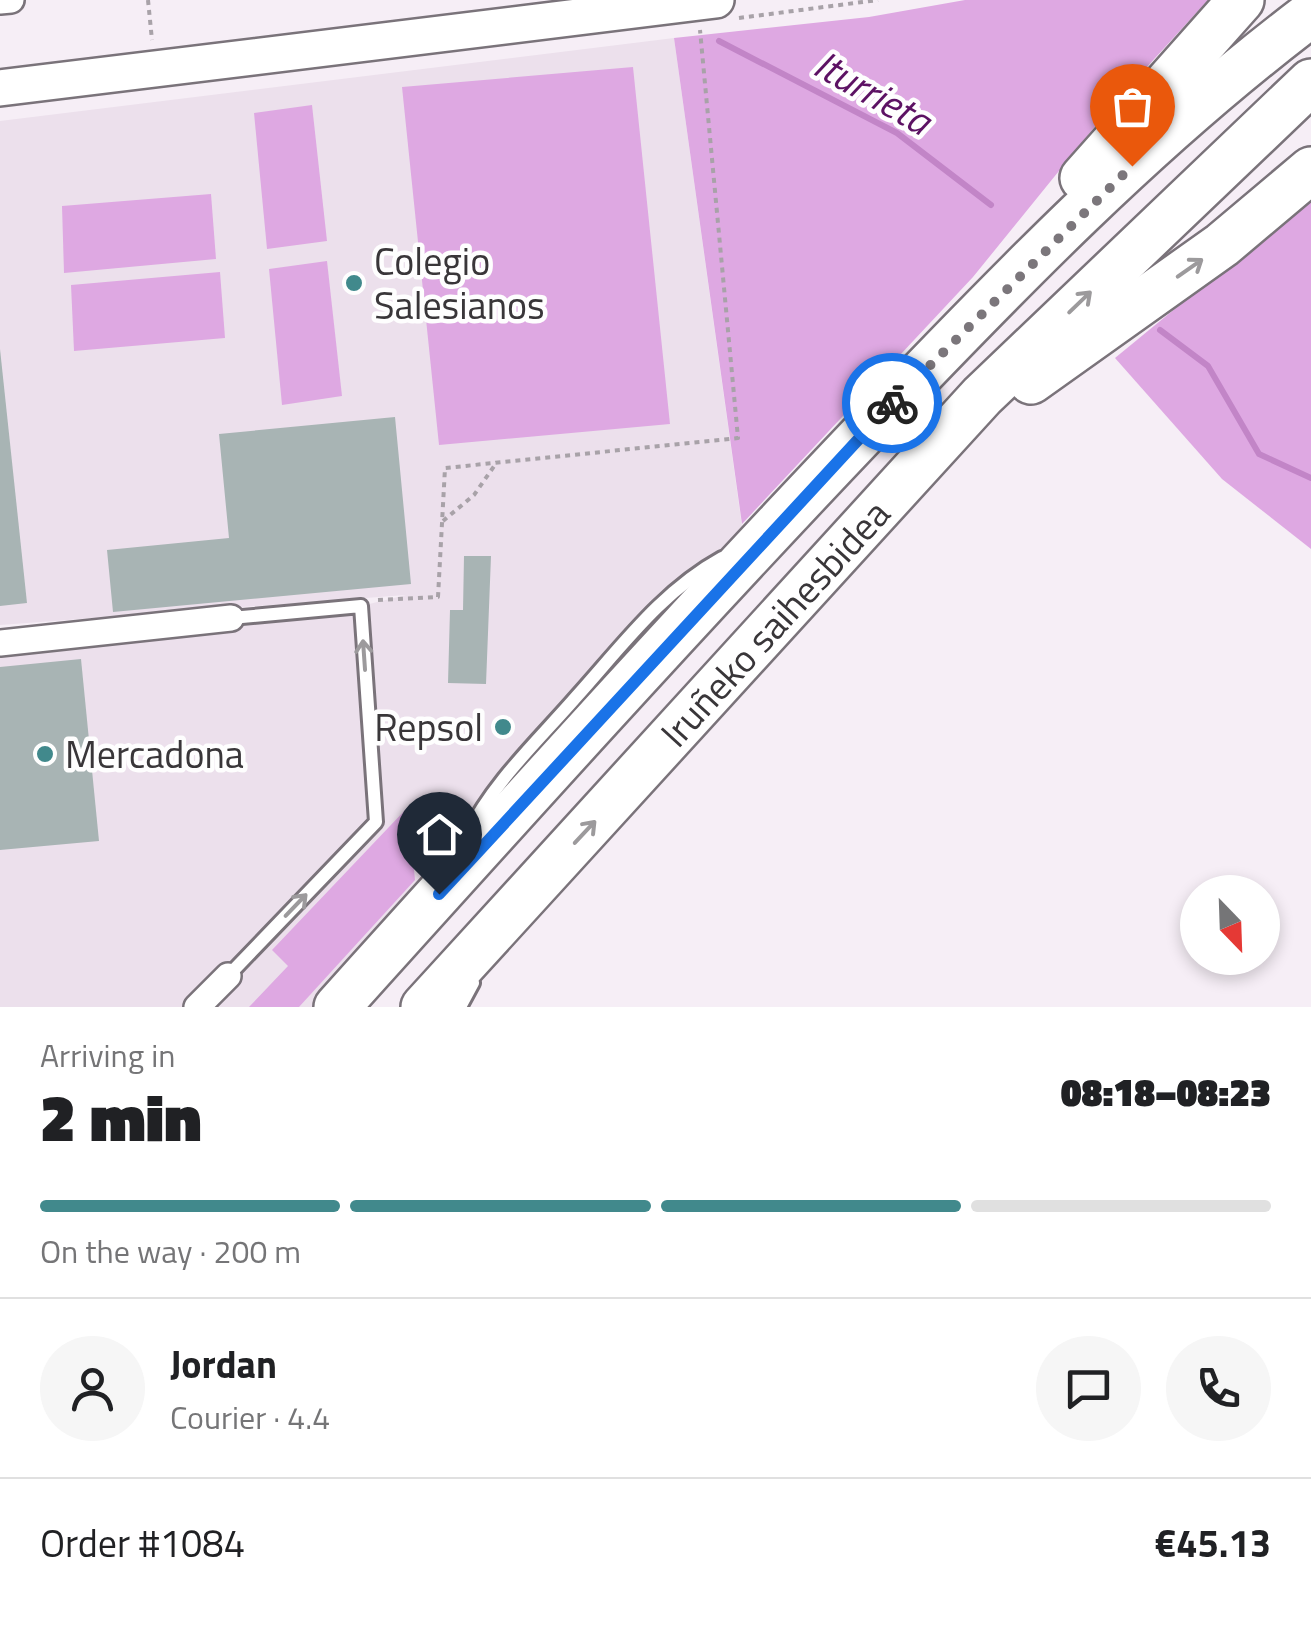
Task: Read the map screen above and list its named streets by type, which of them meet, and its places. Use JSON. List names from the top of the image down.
{
  "streets": {
    "highway": ["Iruñeko saihesbidea"]
  },
  "water": ["Iturrieta"],
  "places": ["Colegio Salesianos", "Repsol", "Mercadona"],
  "north": "bottom right",
  "page": {
    "heading": ["2 min", "Arriving in", "08:18–08:23"],
    "panel": [
      "Jordan",
      "Courier · 4.4",
      "Order #1084",
      "€45.13"
    ],
    "bar": "On the way · 200 m"
  }
}
